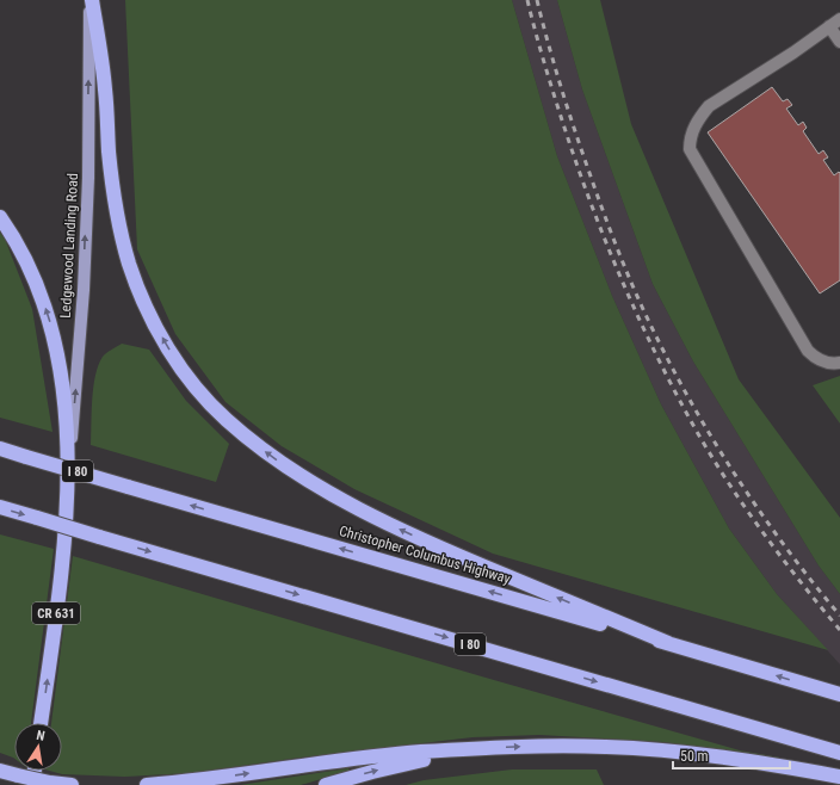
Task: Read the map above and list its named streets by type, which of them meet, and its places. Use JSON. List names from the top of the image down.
{
  "streets": {
    "highway": ["I 80", "Christopher Columbus Highway", "CR 631"],
    "main road": ["Ledgewood Landing Road"]
  },
  "crossings": [
    ["Ledgewood Landing Road", "CR 631"]
  ],
  "one_way": ["Ledgewood Landing Road"],
  "scale_bar": "50 m",
  "north": "top"
}
